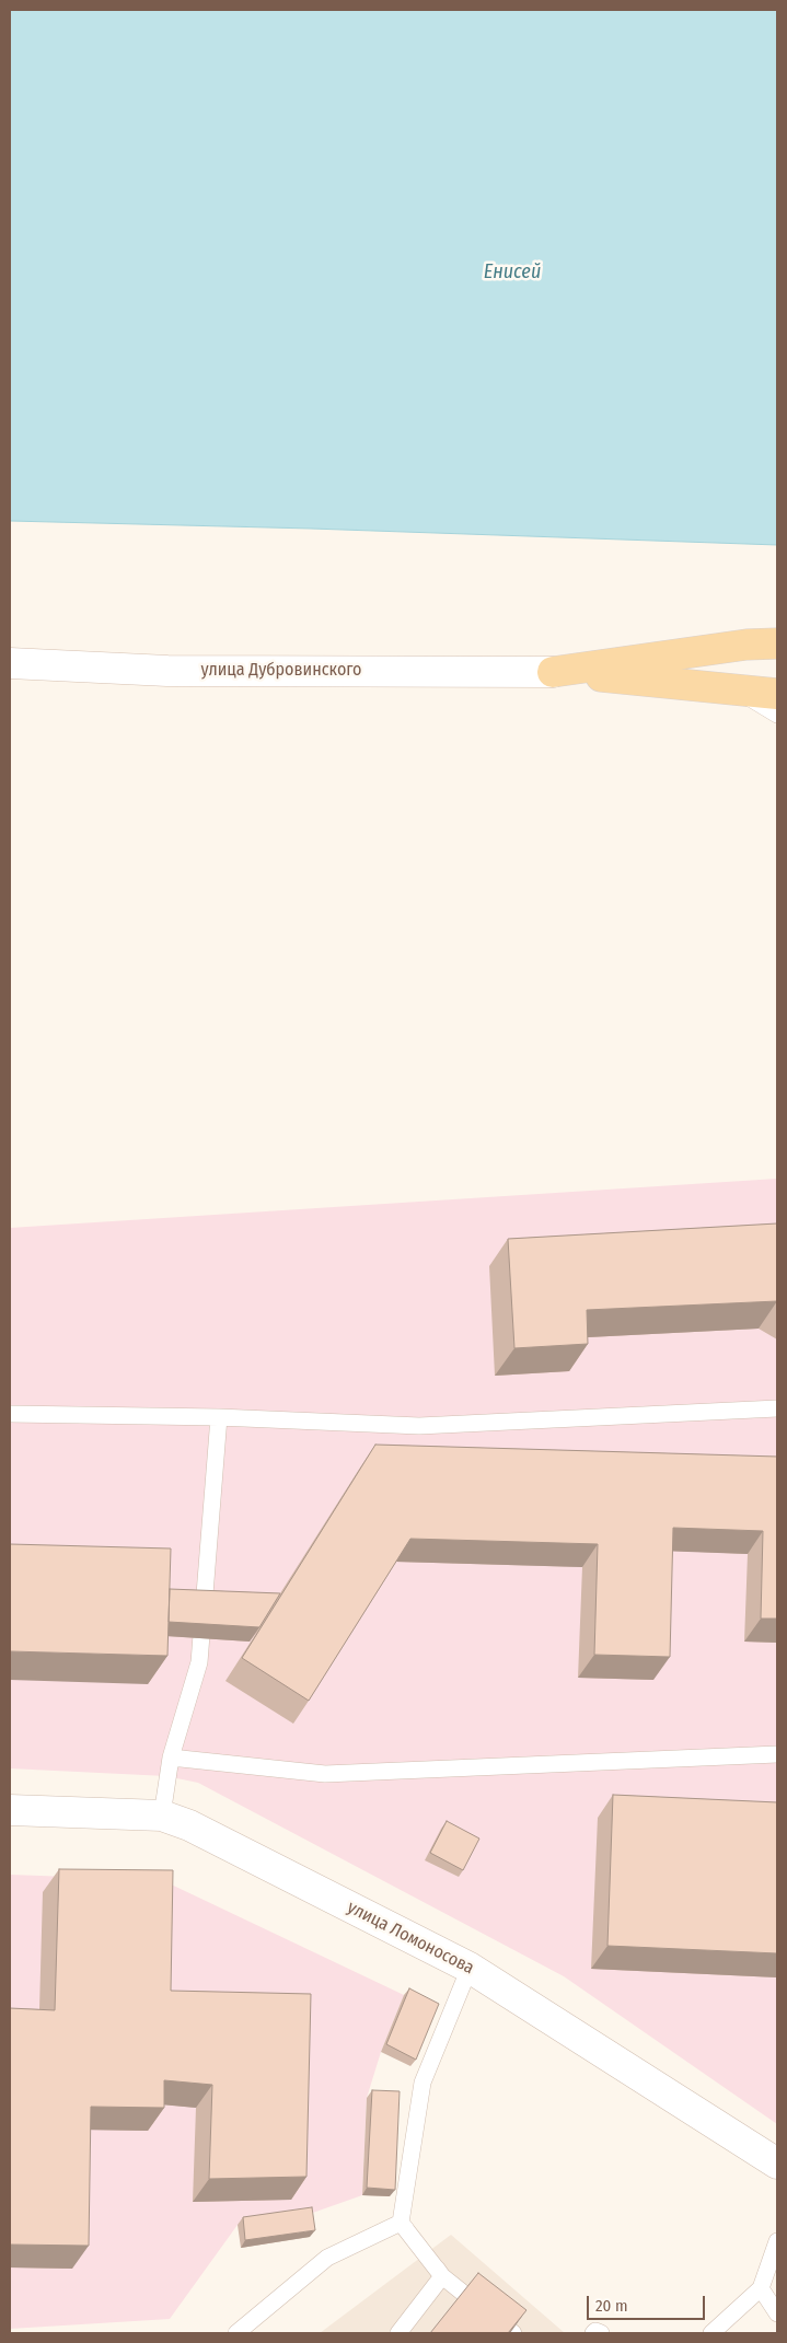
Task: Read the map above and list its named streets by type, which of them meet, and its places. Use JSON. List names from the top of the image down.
{
  "streets": {
    "street": ["улица Дубровинского", "улица Ломоносова"]
  },
  "water": ["Енисей"],
  "scale_bar": "20 m"
}
